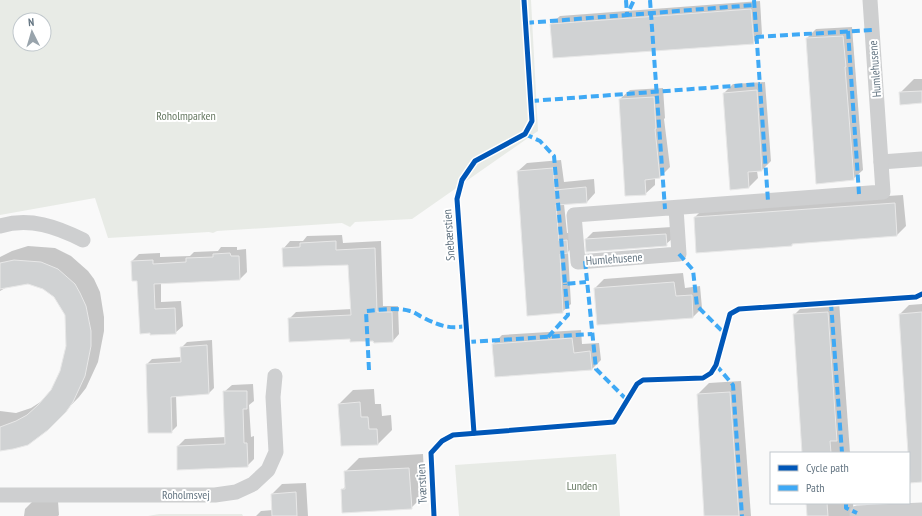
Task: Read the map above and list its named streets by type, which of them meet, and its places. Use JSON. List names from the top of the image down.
{
  "streets": {
    "street": ["Humlehusene", "Roholmsvej"],
    "cycle path": ["Snebærstien", "Tværstien"]
  },
  "parks": ["Roholmparken", "Lunden"],
  "legend": ["Cycle path", "Path"],
  "north": "top"
}
